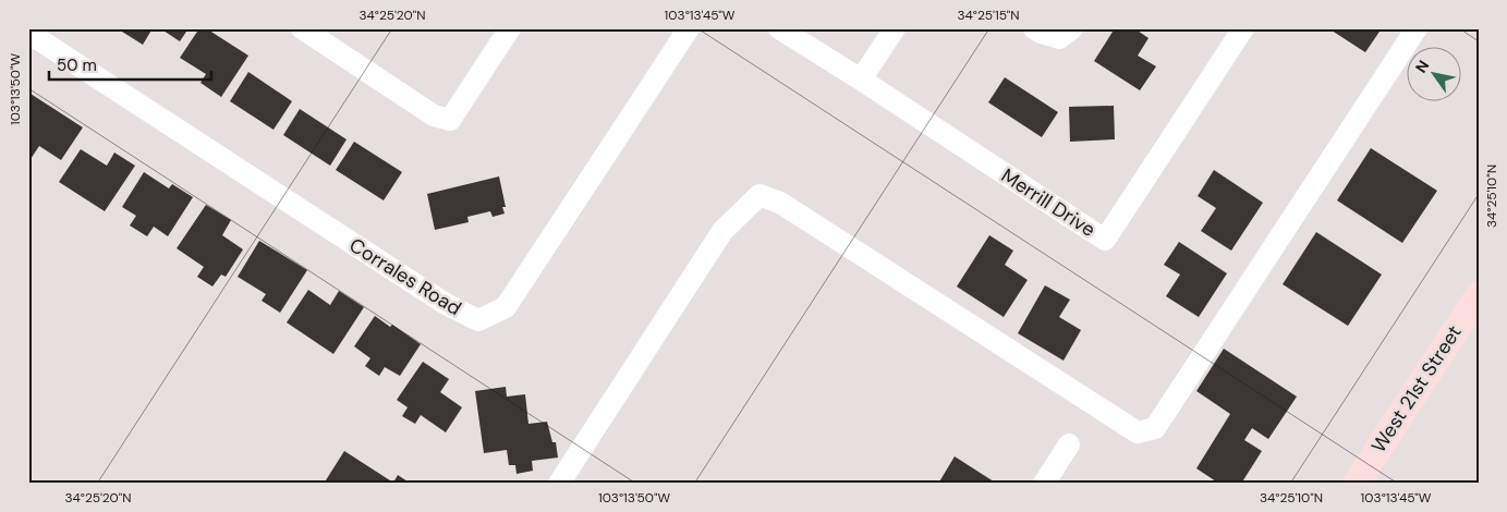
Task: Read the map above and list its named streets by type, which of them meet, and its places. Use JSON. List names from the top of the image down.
{
  "streets": {
    "main road": ["West 21st Street"],
    "street": ["Merrill Drive", "Corrales Road"]
  },
  "scale_bar": "50 m",
  "north": "top left",
  "coordinates": [
    "34°25'20\"N",
    "103°13'45\"W",
    "34°25'15\"N",
    "103°13'50\"W",
    "34°25'10\"N"
  ]
}
